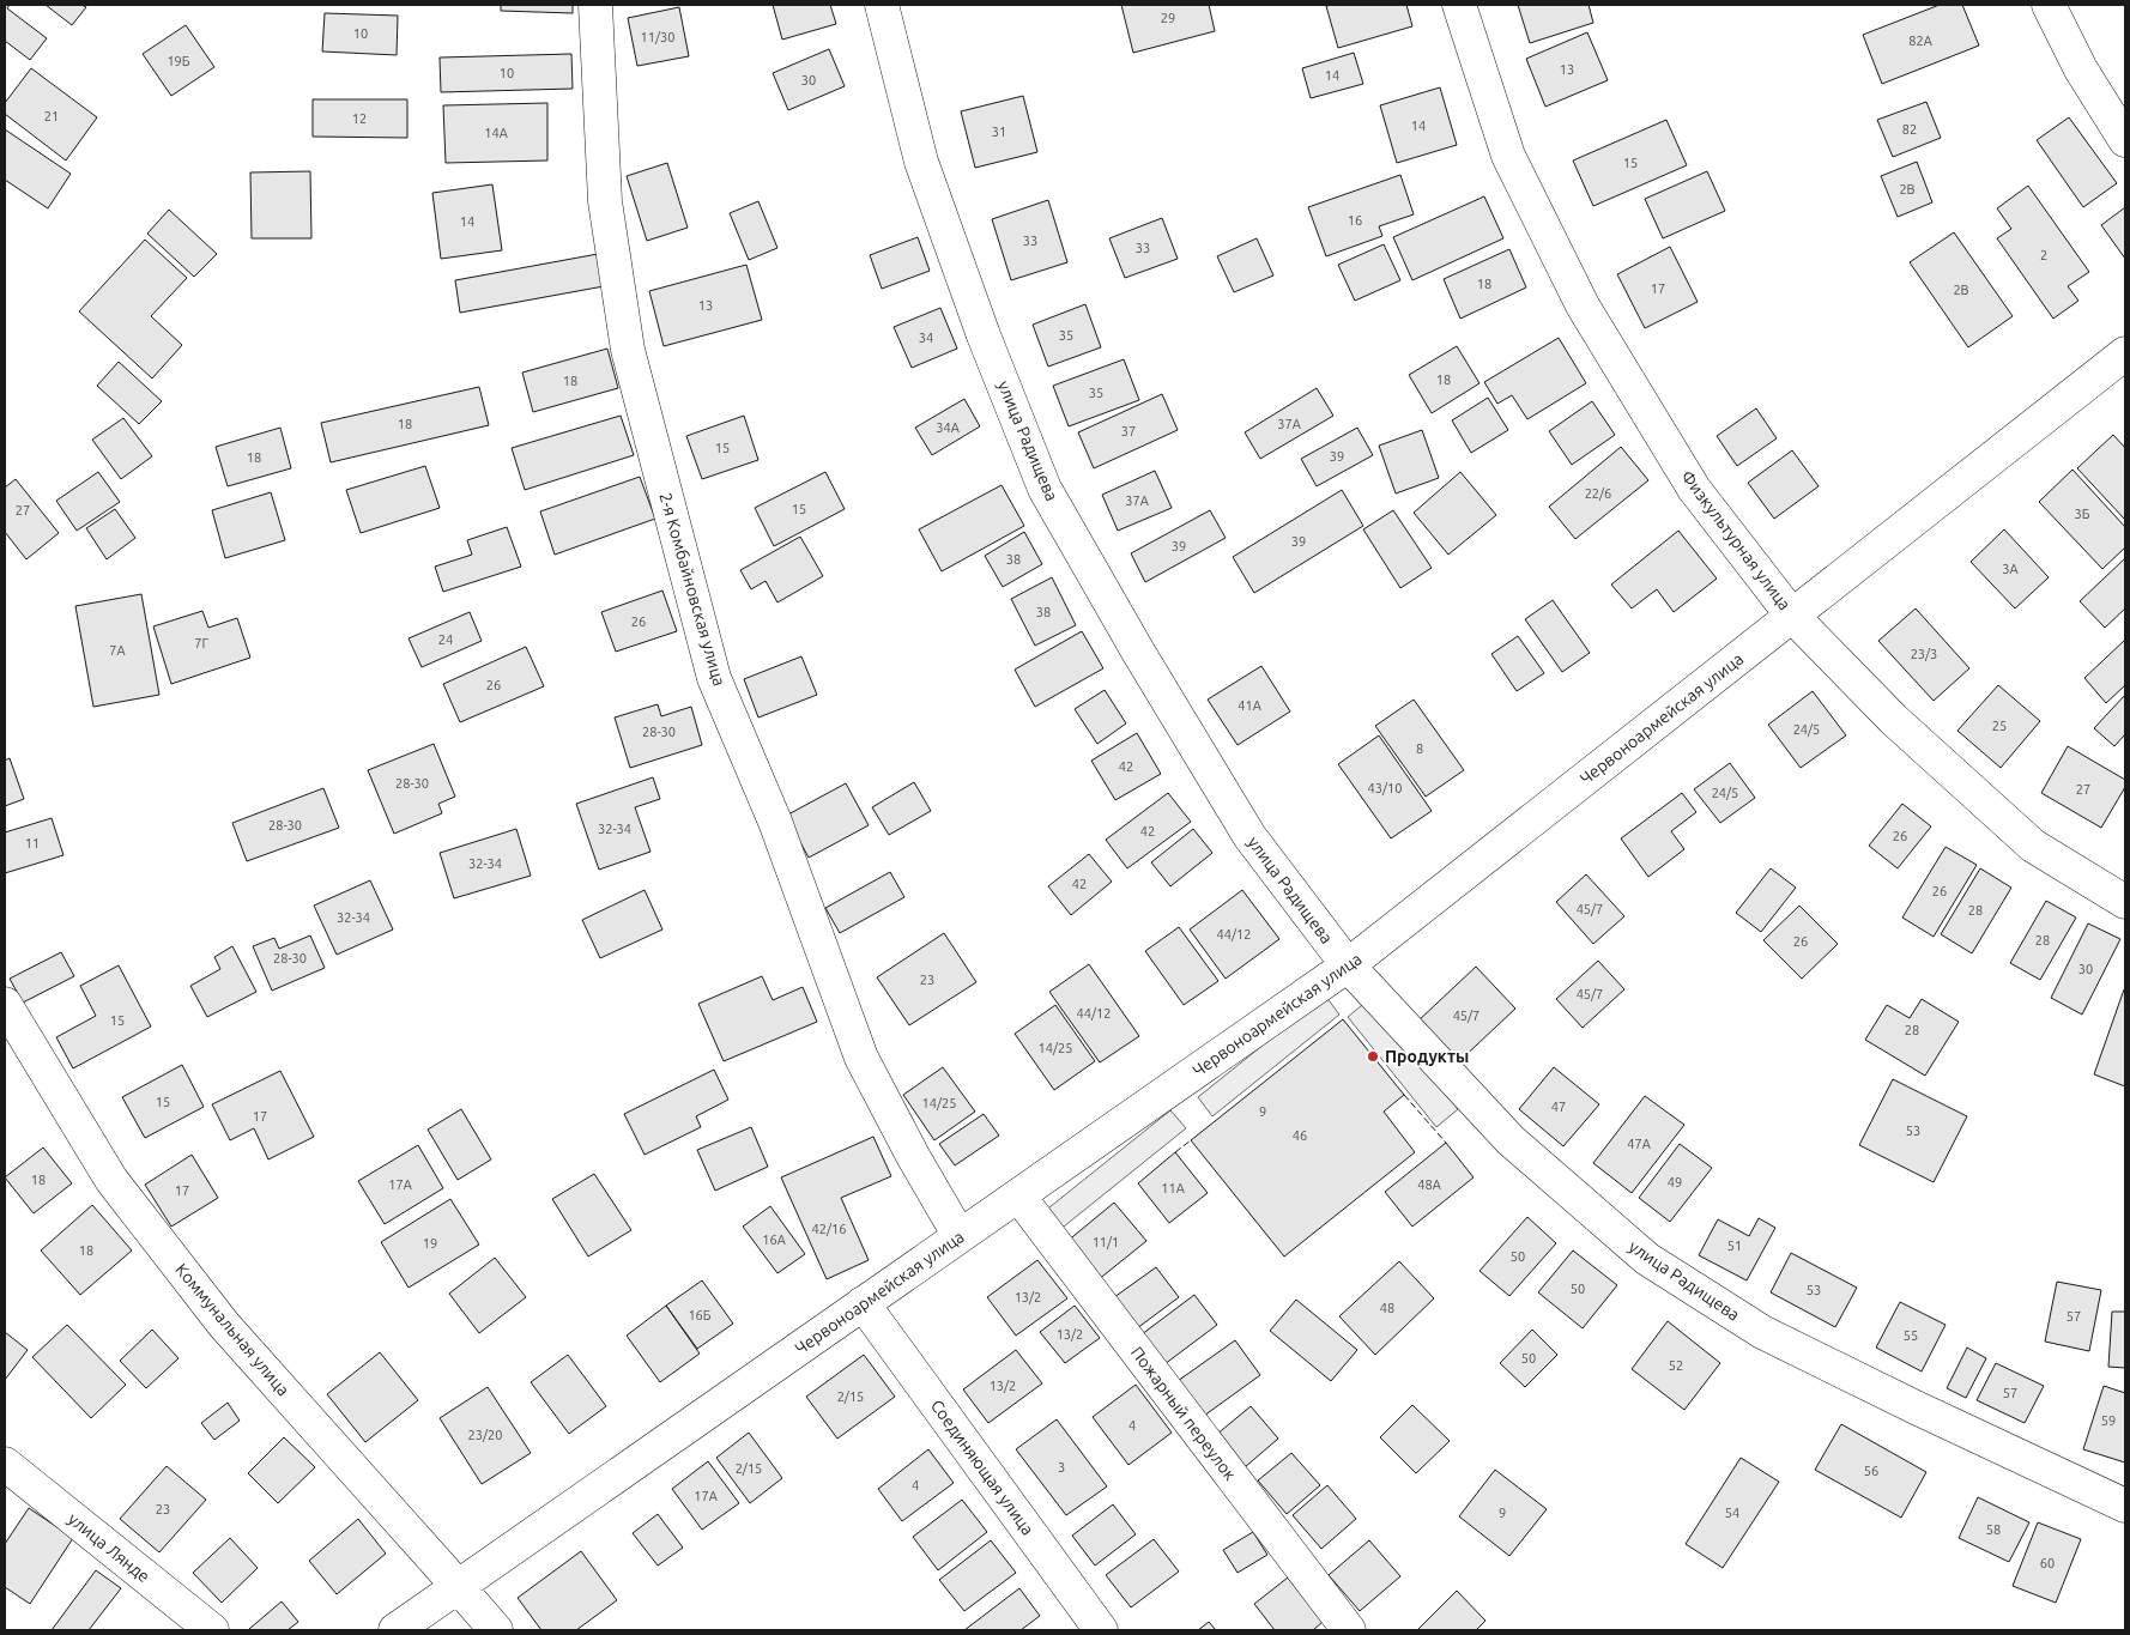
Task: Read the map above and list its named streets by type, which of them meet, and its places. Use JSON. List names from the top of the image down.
{
  "streets": {
    "street": [
      "улица Радищева",
      "Физкультурная улица",
      "2-я Комбайновская улица",
      "Червоноармейская улица",
      "Коммунальная улица",
      "Пожарный переулок",
      "Соединяющая улица",
      "улица Лянде"
    ]
  },
  "crossings": [
    ["улица Радищева", "Червоноармейская улица"],
    ["Физкультурная улица", "Червоноармейская улица"],
    ["2-я Комбайновская улица", "Червоноармейская улица"],
    ["Червоноармейская улица", "Коммунальная улица"],
    ["Червоноармейская улица", "Пожарный переулок"],
    ["Червоноармейская улица", "Соединяющая улица"]
  ],
  "places": ["Продукты"],
  "house_numbers": [
    "29",
    "10",
    "11/30",
    "82А",
    "19Б",
    "13",
    "10",
    "14",
    "30",
    "21",
    "12",
    "14",
    "82",
    "31",
    "14А",
    "15",
    "2В",
    "16",
    "14",
    "33",
    "33",
    "2",
    "18",
    "17",
    "2В",
    "13",
    "35",
    "34",
    "18",
    "18",
    "35",
    "18",
    "37А",
    "34А",
    "37",
    "15",
    "39",
    "18",
    "22/6",
    "37А",
    "15",
    "27",
    "3Б",
    "39",
    "39",
    "38",
    "3А",
    "38",
    "26",
    "24",
    "7Г",
    "7А",
    "23/3",
    "26",
    "41А",
    "25",
    "24/5",
    "28-30",
    "8",
    "42",
    "28-30",
    "43/10",
    "27",
    "24/5",
    "28-30",
    "32-34",
    "42",
    "26",
    "11",
    "32-34",
    "42",
    "26",
    "45/7",
    "28",
    "32-34",
    "44/12",
    "28",
    "26",
    "28-30",
    "30",
    "23",
    "45/7",
    "44/12",
    "45/7",
    "15",
    "28",
    "14/25",
    "15",
    "14/25",
    "47",
    "9",
    "17",
    "53",
    "46",
    "47А",
    "18",
    "49",
    "17А",
    "48А",
    "11А",
    "17",
    "42/16",
    "16А",
    "11/1",
    "19",
    "51",
    "18",
    "50",
    "50",
    "53",
    "13/2",
    "48",
    "16Б",
    "57",
    "13/2",
    "55",
    "50",
    "52",
    "13/2",
    "57",
    "2/15",
    "59",
    "4",
    "23/20",
    "3",
    "2/15",
    "56",
    "4",
    "17А",
    "23",
    "9",
    "54",
    "58",
    "60"
  ]
}
